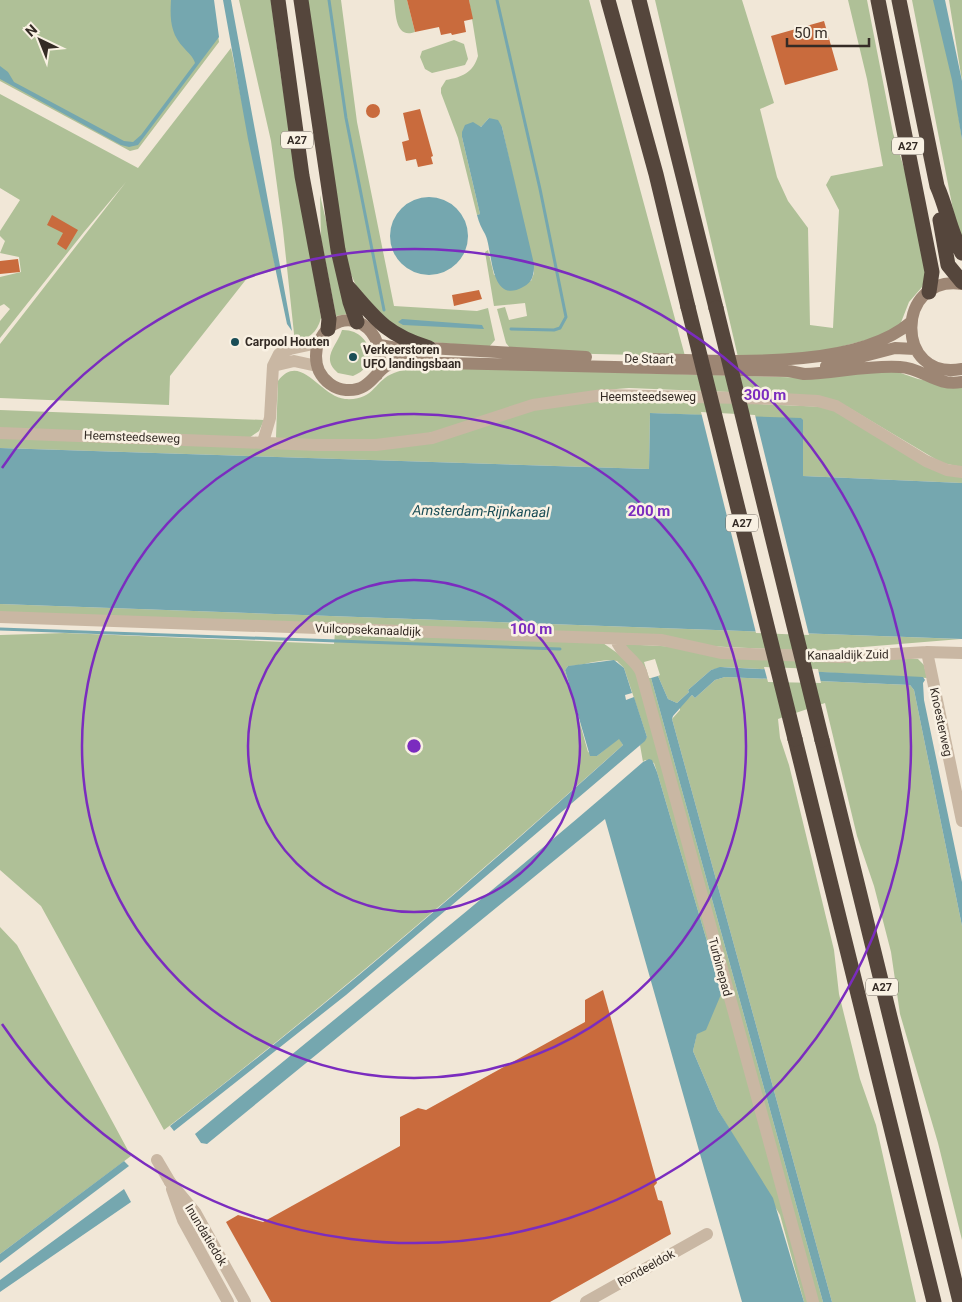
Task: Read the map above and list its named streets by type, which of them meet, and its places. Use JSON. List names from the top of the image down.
{
  "streets": {
    "highway": ["A27"],
    "main road": ["De Staart"],
    "street": [
      "Heemsteedseweg",
      "Vuilcopsekanaaldijk",
      "Kanaaldijk Zuid",
      "Knoesterweg",
      "Turbinepad",
      "Inundatiedok",
      "Rondeeldok"
    ]
  },
  "crossings": [
    ["A27", "De Staart"],
    ["Vuilcopsekanaaldijk", "Kanaaldijk Zuid"],
    ["Vuilcopsekanaaldijk", "Turbinepad"],
    ["Kanaaldijk Zuid", "Knoesterweg"]
  ],
  "water": ["Amsterdam-Rijnkanaal"],
  "places": ["Carpool Houten", "Verkeerstoren UFO landingsbaan"],
  "scale_bar": "50 m",
  "north": "top left",
  "rings": ["300 m", "200 m", "100 m"]
}
